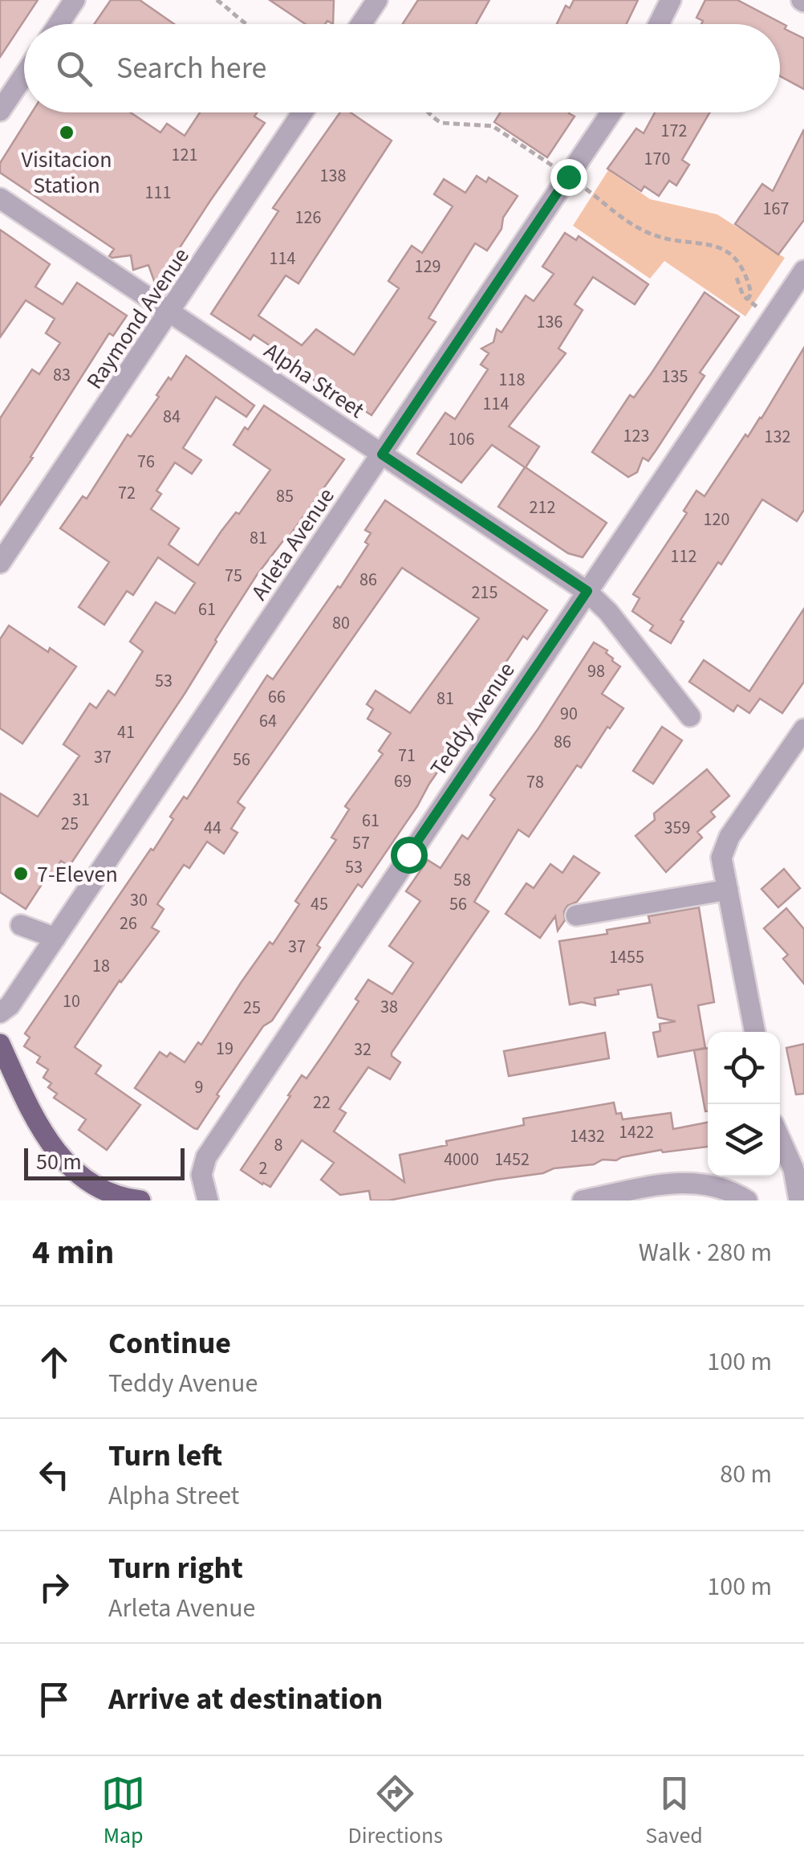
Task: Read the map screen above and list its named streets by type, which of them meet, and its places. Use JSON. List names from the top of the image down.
{
  "streets": {
    "street": [
      "Raymond Avenue",
      "Alpha Street",
      "Arleta Avenue",
      "Teddy Avenue"
    ]
  },
  "crossings": [
    ["Raymond Avenue", "Alpha Street"],
    ["Alpha Street", "Arleta Avenue"],
    ["Alpha Street", "Teddy Avenue"]
  ],
  "places": ["Visitacion Station", "7-Eleven"],
  "house_numbers": [
    "172",
    "121",
    "170",
    "138",
    "111",
    "167",
    "126",
    "114",
    "129",
    "136",
    "83",
    "135",
    "118",
    "114",
    "84",
    "123",
    "132",
    "106",
    "76",
    "72",
    "85",
    "212",
    "120",
    "81",
    "112",
    "75",
    "86",
    "215",
    "61",
    "80",
    "98",
    "53",
    "66",
    "81",
    "90",
    "64",
    "41",
    "86",
    "71",
    "37",
    "56",
    "69",
    "78",
    "31",
    "61",
    "25",
    "44",
    "359",
    "57",
    "53",
    "58",
    "30",
    "45",
    "56",
    "26",
    "37",
    "1455",
    "18",
    "10",
    "38",
    "25",
    "19",
    "32",
    "9",
    "22",
    "1422",
    "1432",
    "8",
    "4000",
    "1452",
    "2"
  ],
  "scale_bar": "50 m",
  "page": {
    "search": "Search here",
    "scale": "50 m",
    "heading": ["4 min", "Walk · 280 m"],
    "list": [
      ["Continue", "Teddy Avenue", "100 m"],
      ["Turn left", "Alpha Street", "80 m"],
      ["Turn right", "Arleta Avenue", "100 m"],
      "Arrive at destination"
    ],
    "nav": ["Map", "Directions", "Saved"]
  }
}
